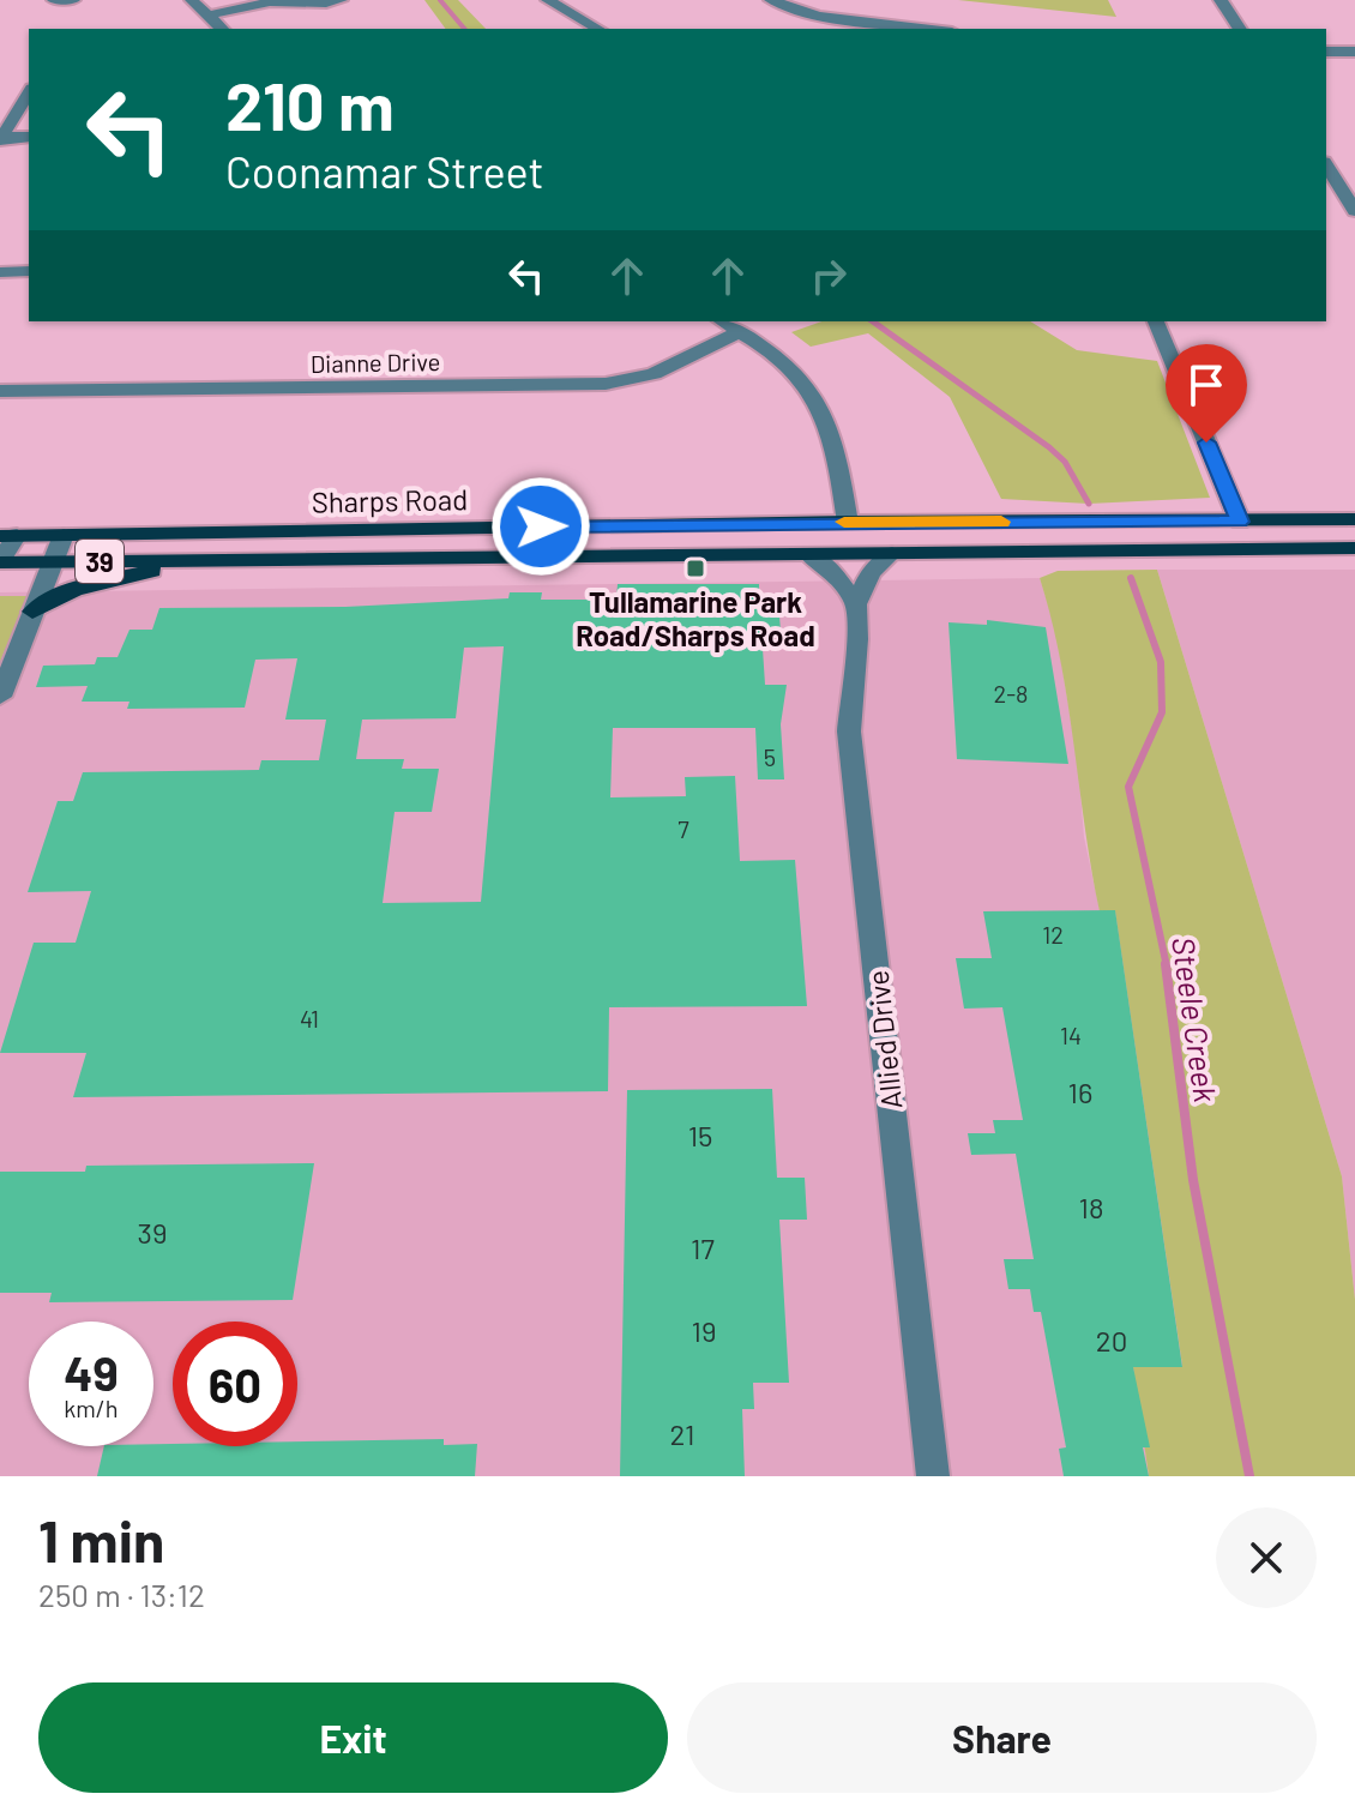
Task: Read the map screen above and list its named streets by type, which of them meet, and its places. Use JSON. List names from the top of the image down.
{
  "streets": {
    "main road": ["Sharps Road", "39"],
    "street": ["Dianne Drive", "Allied Drive"]
  },
  "water": ["Steele Creek"],
  "places": {
    "transit": ["Tullamarine Park Road/Sharps Road"]
  },
  "house_numbers": [
    "2-8",
    "5",
    "7",
    "12",
    "41",
    "14",
    "16",
    "15",
    "18",
    "39",
    "17",
    "19",
    "20",
    "21"
  ],
  "page": {
    "turn": ["210 m", "Coonamar Street"],
    "speed": "49 km/h",
    "limit": "60",
    "heading": ["1 min", "250 m · 13:12"],
    "buttons": ["Exit", "Share"]
  }
}
